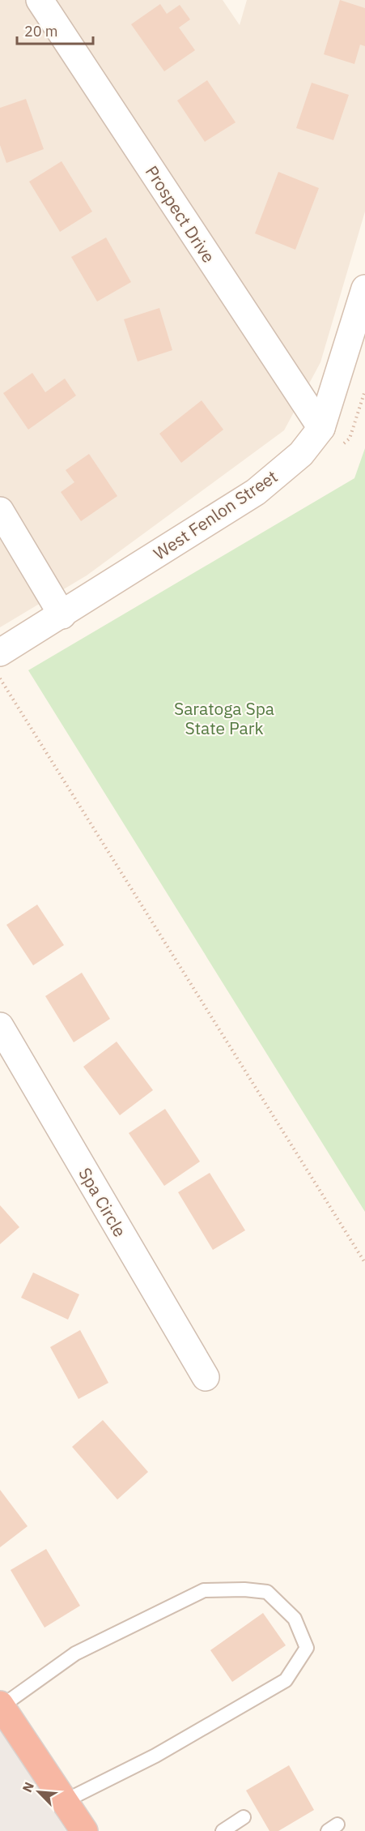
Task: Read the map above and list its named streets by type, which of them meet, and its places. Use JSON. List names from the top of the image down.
{
  "streets": {
    "street": ["Prospect Drive", "West Fenlon Street", "Spa Circle"]
  },
  "crossings": [
    ["Prospect Drive", "West Fenlon Street"]
  ],
  "parks": ["Saratoga Spa State Park"],
  "scale_bar": "20 m",
  "north": "top left"
}
